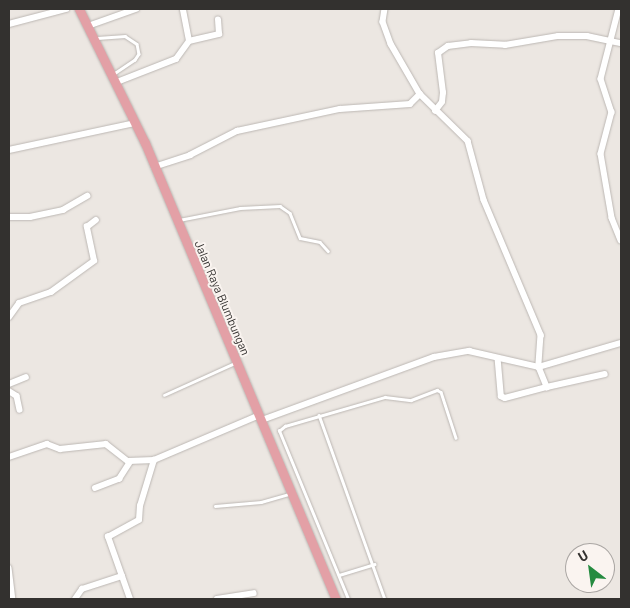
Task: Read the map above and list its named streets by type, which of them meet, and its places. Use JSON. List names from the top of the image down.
{
  "streets": {
    "main road": ["Jalan Raya Blumbungan"]
  },
  "north": "top left"
}
